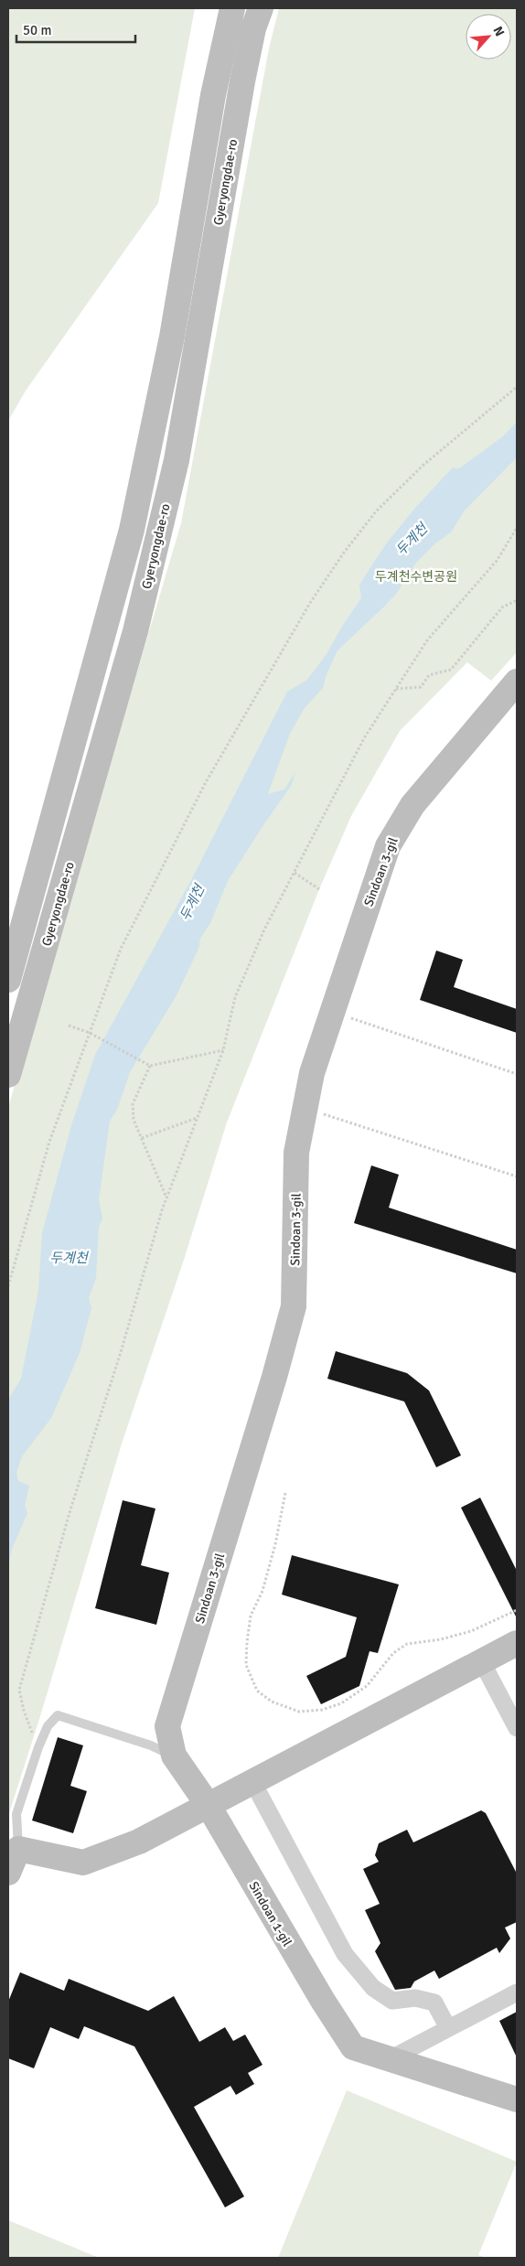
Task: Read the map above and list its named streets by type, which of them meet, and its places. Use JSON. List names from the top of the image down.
{
  "streets": {
    "street": ["Gyeryongdae-ro", "Sindoan 3-gil", "Sindoan 1-gil"]
  },
  "crossings": [
    ["Sindoan 3-gil", "Sindoan 1-gil"]
  ],
  "water": ["두계천"],
  "parks": ["두계천수변공원"],
  "scale_bar": "50 m",
  "north": "top right"
}
